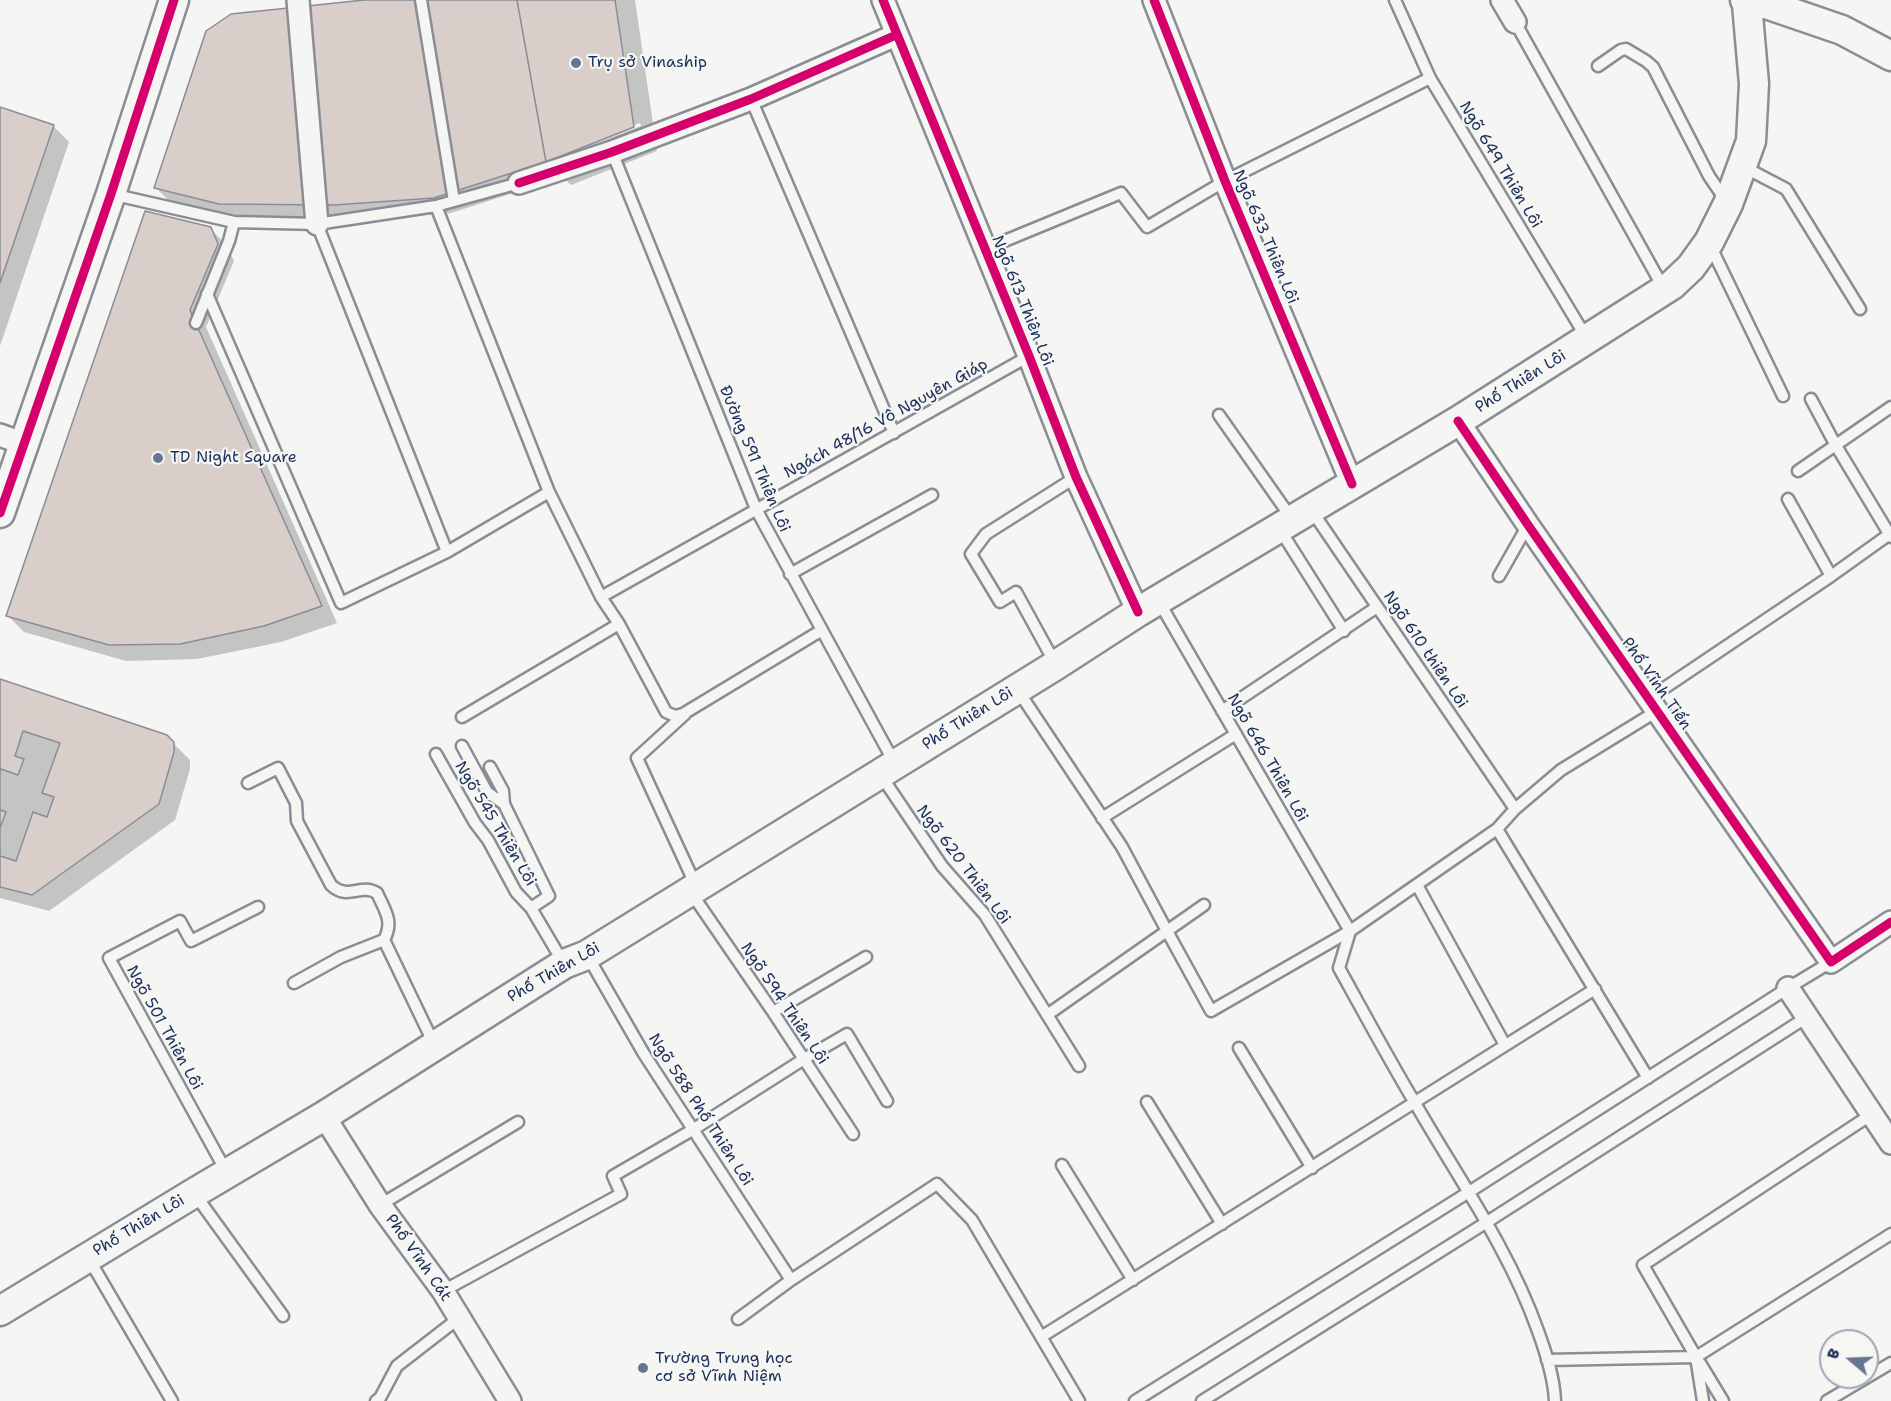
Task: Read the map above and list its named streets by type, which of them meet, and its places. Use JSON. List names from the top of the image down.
{
  "streets": {
    "main road": ["Phố Thiên Lôi"],
    "street": [
      "Ngõ 633 Thiên Lôi",
      "Ngõ 613 Thiên Lôi",
      "Phố Vĩnh Tiến",
      "Phố Vĩnh Cát"
    ],
    "lane": [
      "Ngõ 649 Thiên Lôi",
      "Ngách 48/16 Vô Nguyên Giáp",
      "Đường 591 Thiên Lôi",
      "Ngõ 610 thiên Lôi",
      "Ngõ 646 Thiên Lôi",
      "Ngõ 545 Thiên Lôi",
      "Ngõ 620 Thiên Lôi",
      "Ngõ 594 Thiên Lôi",
      "Ngõ 501 Thiên Lôi",
      "Ngõ 588 Phố Thiên Lôi"
    ]
  },
  "crossings": [
    ["Ngõ 649 Thiên Lôi", "Phố Thiên Lôi"],
    ["Ngõ 633 Thiên Lôi", "Phố Thiên Lôi"],
    ["Ngõ 613 Thiên Lôi", "Phố Thiên Lôi"],
    ["Ngõ 613 Thiên Lôi", "Ngách 48/16 Vô Nguyên Giáp"],
    ["Ngõ 613 Thiên Lôi", "Ngõ 646 Thiên Lôi"],
    ["Phố Thiên Lôi", "Đường 591 Thiên Lôi"],
    ["Phố Thiên Lôi", "Ngõ 610 thiên Lôi"],
    ["Phố Thiên Lôi", "Phố Vĩnh Tiến"],
    ["Phố Thiên Lôi", "Ngõ 646 Thiên Lôi"],
    ["Phố Thiên Lôi", "Ngõ 545 Thiên Lôi"],
    ["Phố Thiên Lôi", "Ngõ 620 Thiên Lôi"],
    ["Phố Thiên Lôi", "Ngõ 594 Thiên Lôi"],
    ["Phố Thiên Lôi", "Ngõ 501 Thiên Lôi"],
    ["Phố Thiên Lôi", "Ngõ 588 Phố Thiên Lôi"],
    ["Phố Thiên Lôi", "Phố Vĩnh Cát"],
    ["Ngách 48/16 Vô Nguyên Giáp", "Đường 591 Thiên Lôi"],
    ["Đường 591 Thiên Lôi", "Ngõ 620 Thiên Lôi"],
    ["Ngõ 545 Thiên Lôi", "Ngõ 588 Phố Thiên Lôi"]
  ],
  "places": ["Trụ sở Vinaship", "TD Night Square", "Trường Trung học cơ sở Vĩnh Niệm"],
  "north": "left"
}
